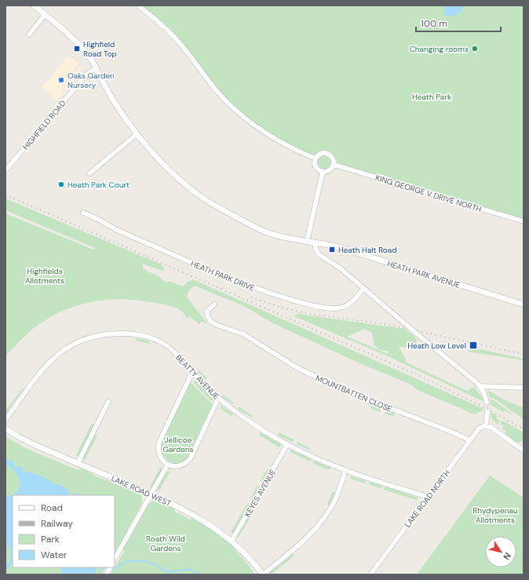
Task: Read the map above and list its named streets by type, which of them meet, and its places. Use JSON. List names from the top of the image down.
{
  "streets": {
    "street": [
      "HIGHFIELD ROAD",
      "KING GEORGE V DRIVE NORTH",
      "HEATH PARK AVENUE",
      "HEATH PARK DRIVE",
      "BEATTY AVENUE",
      "MOUNTBATTEN CLOSE",
      "LAKE ROAD WEST",
      "KEYES AVENUE",
      "LAKE ROAD NORTH"
    ]
  },
  "crossings": [
    ["HIGHFIELD ROAD", "HEATH PARK AVENUE"],
    ["BEATTY AVENUE", "KEYES AVENUE"],
    ["BEATTY AVENUE", "LAKE ROAD NORTH"],
    ["MOUNTBATTEN CLOSE", "LAKE ROAD NORTH"],
    ["LAKE ROAD WEST", "KEYES AVENUE"]
  ],
  "parks": [
    "Heath Park",
    "Highfields Allotments",
    "Jellicoe Gardens",
    "Rhydypenau Allotments",
    "Roath Wild Gardens"
  ],
  "places": {
    "transit": ["Highfield Road Top", "Heath Halt Road", "Heath Low Level"],
    "other": ["Changing rooms", "Oaks Garden Nursery", "Heath Park Court"]
  },
  "legend": [
    "Road",
    "Railway",
    "Park",
    "Water"
  ],
  "scale_bar": "100 m",
  "north": "bottom right"
}
